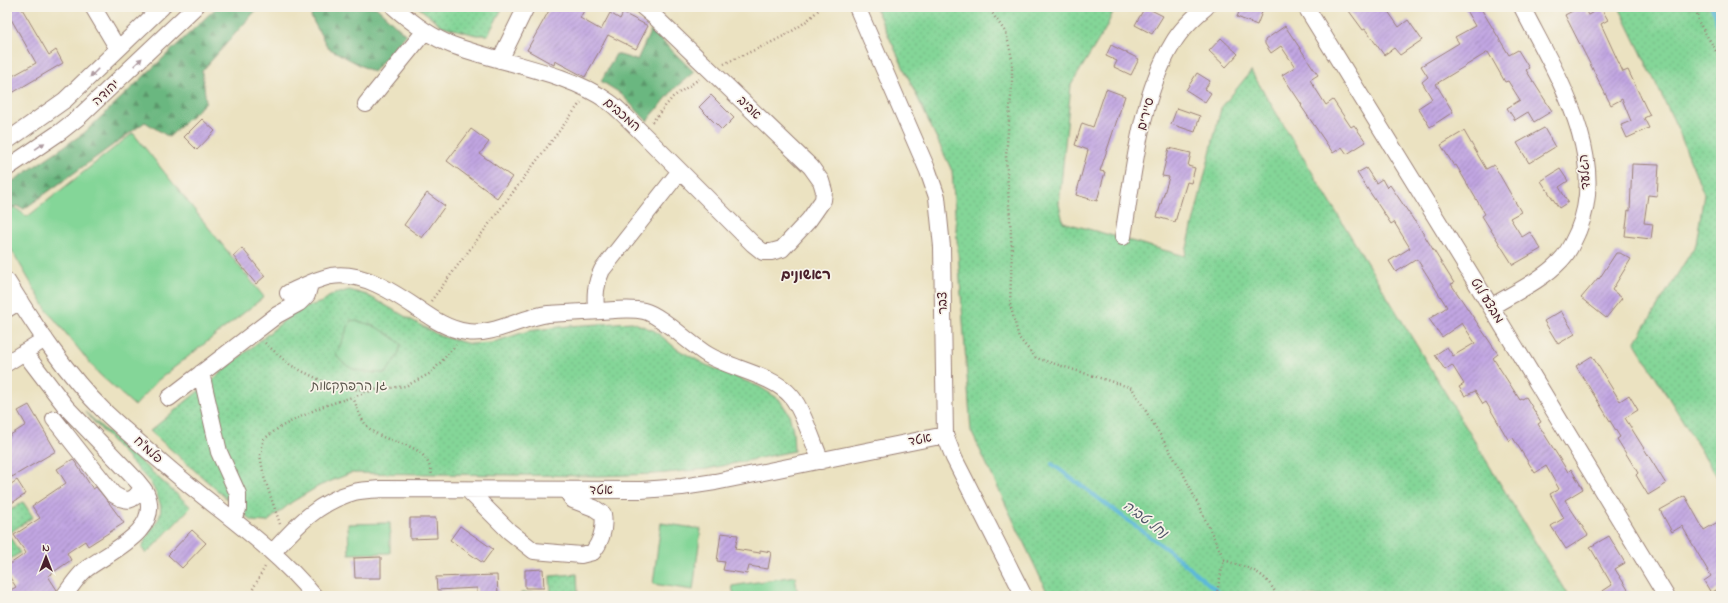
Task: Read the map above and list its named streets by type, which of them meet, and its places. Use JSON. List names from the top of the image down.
{
  "streets": {
    "street": [
      "יהודה",
      "אביב",
      "סיירים",
      "המכבים",
      "הגלעד",
      "מבצע לוט",
      "צבר",
      "אטד",
      "פלמ\"ח"
    ]
  },
  "crossings": [
    ["אביב", "המכבים"],
    ["הגלעד", "מבצע לוט"],
    ["צבר", "אטד"],
    ["אטד", "פלמ\"ח"]
  ],
  "districts": ["ראשונים"],
  "water": ["נחל טביה"],
  "parks": ["גן הרפתקאות"],
  "north": "top"
}
